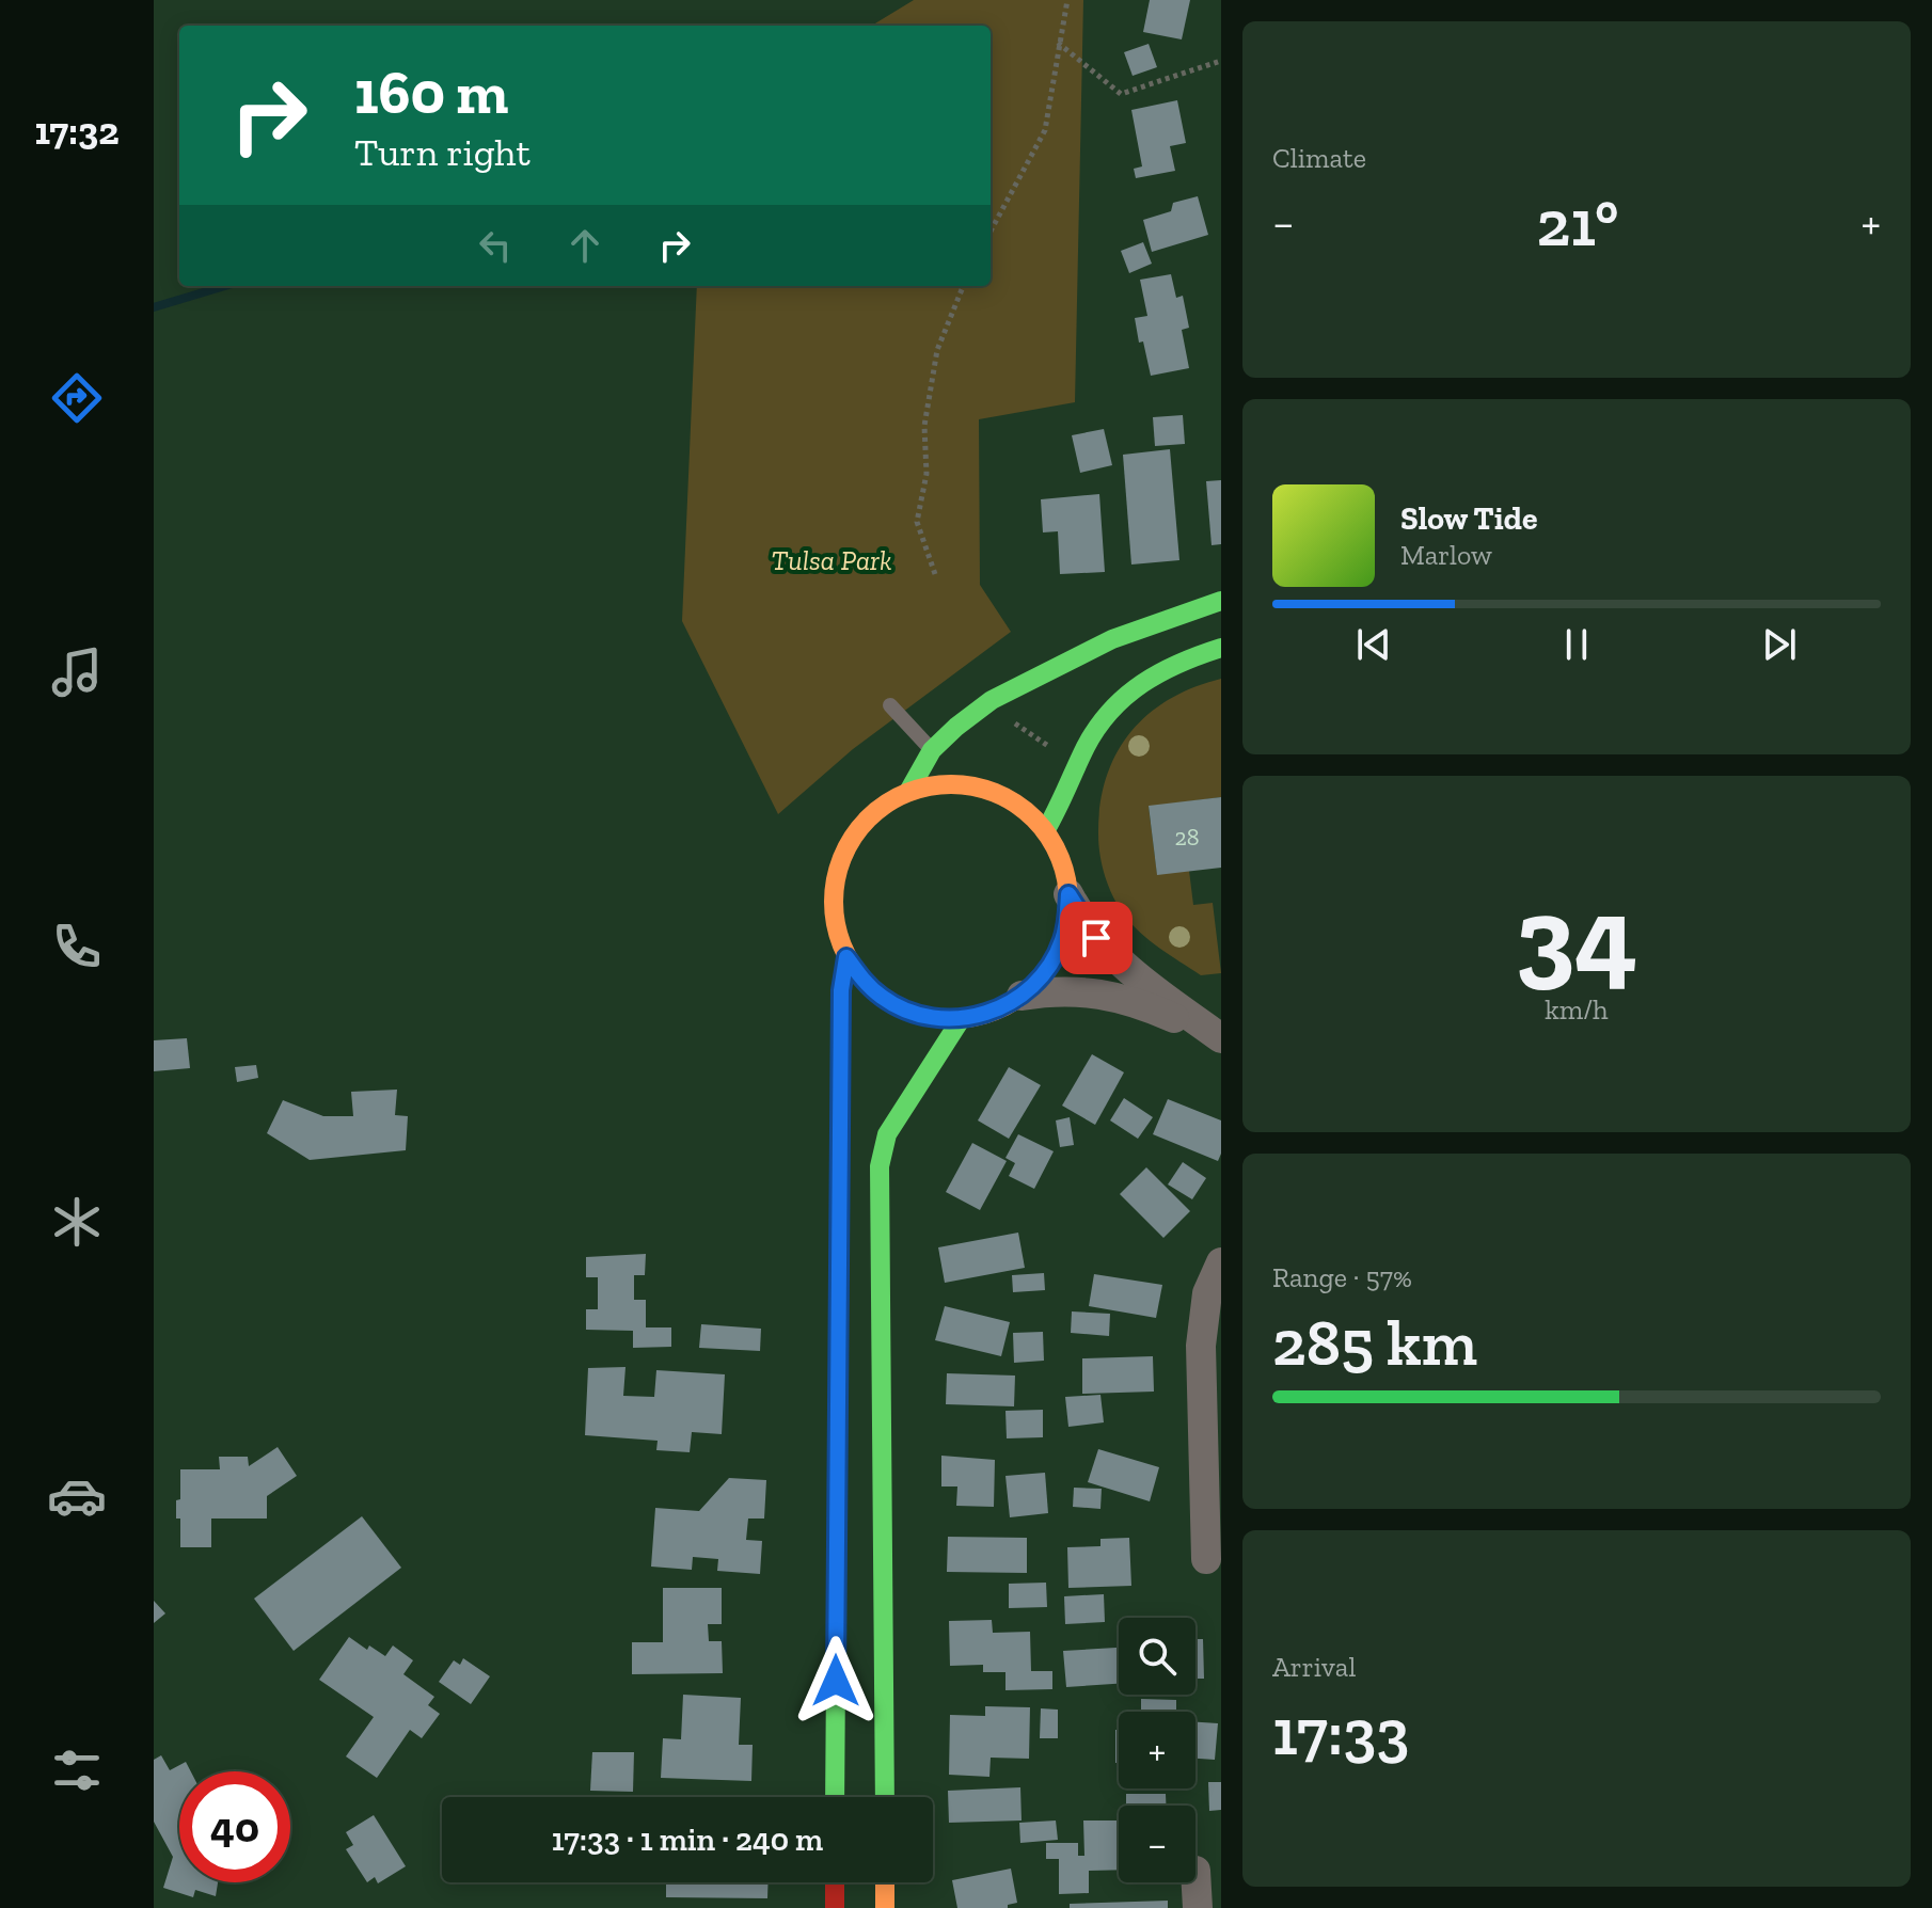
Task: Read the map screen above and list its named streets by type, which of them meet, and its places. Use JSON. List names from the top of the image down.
{
  "parks": ["Tulsa Park"],
  "house_numbers": ["28"],
  "page": {
    "tabs": "17:32",
    "tile": [
      "Climate",
      ["34", "km/h"],
      ["Range · 57%", "285 km"],
      ["Arrival", "17:33"]
    ],
    "turn": ["160 m", "Turn right"],
    "heat": ["−", "21°", "+"],
    "song": ["Slow Tide", "Marlow"],
    "map_buttons": ["+", "−"],
    "limit": "40",
    "trip": "17:33 · 1 min · 240 m"
  }
}
